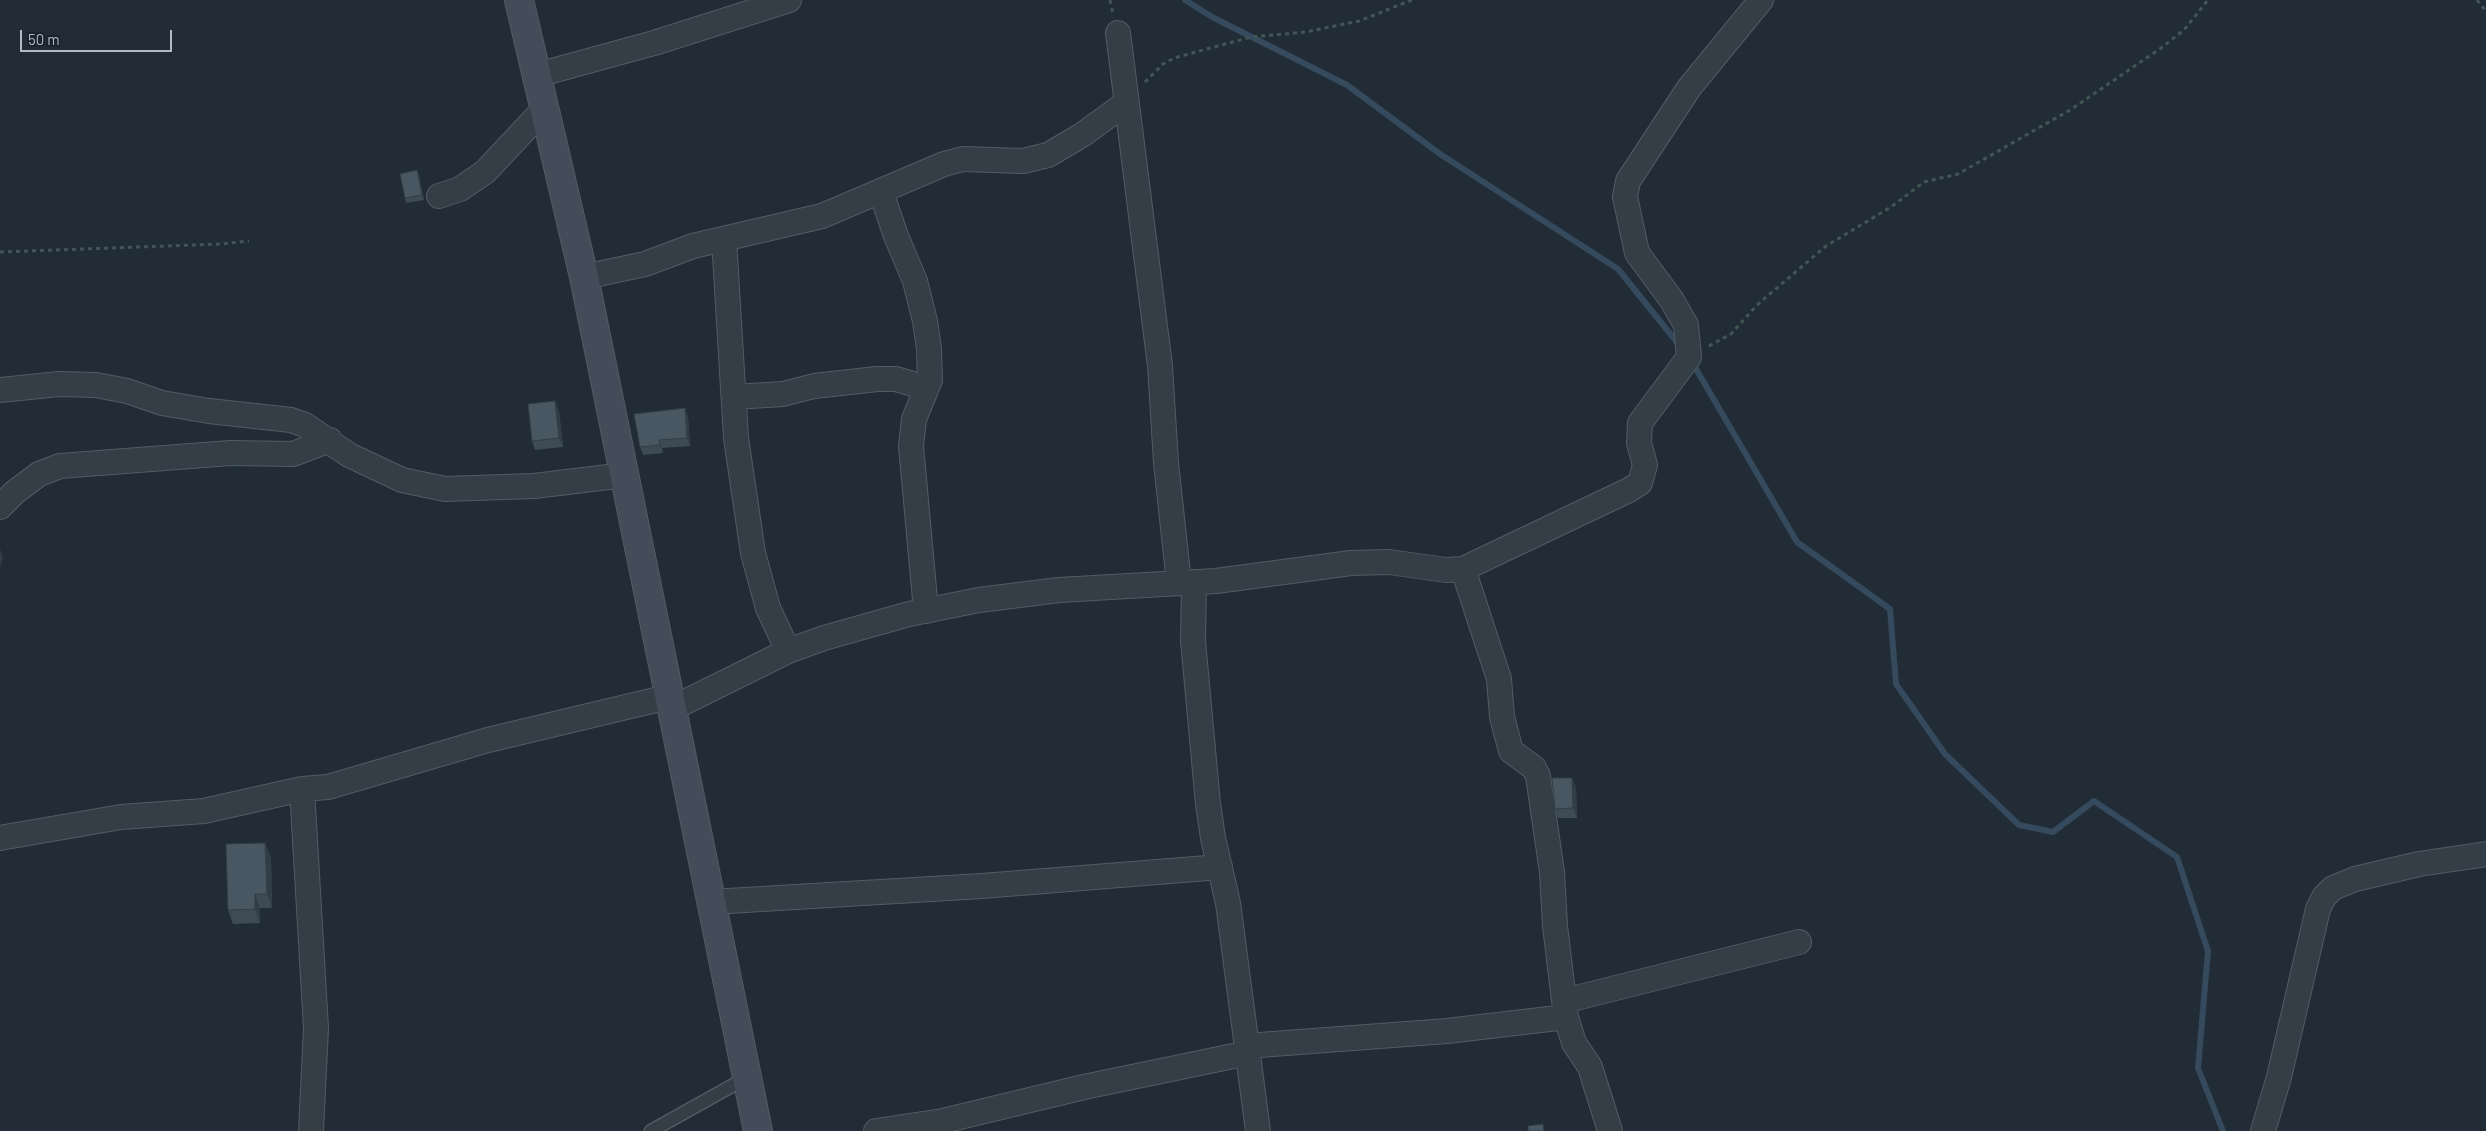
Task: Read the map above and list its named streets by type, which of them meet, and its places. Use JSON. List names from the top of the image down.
{
  "scale_bar": "50 m"
}
